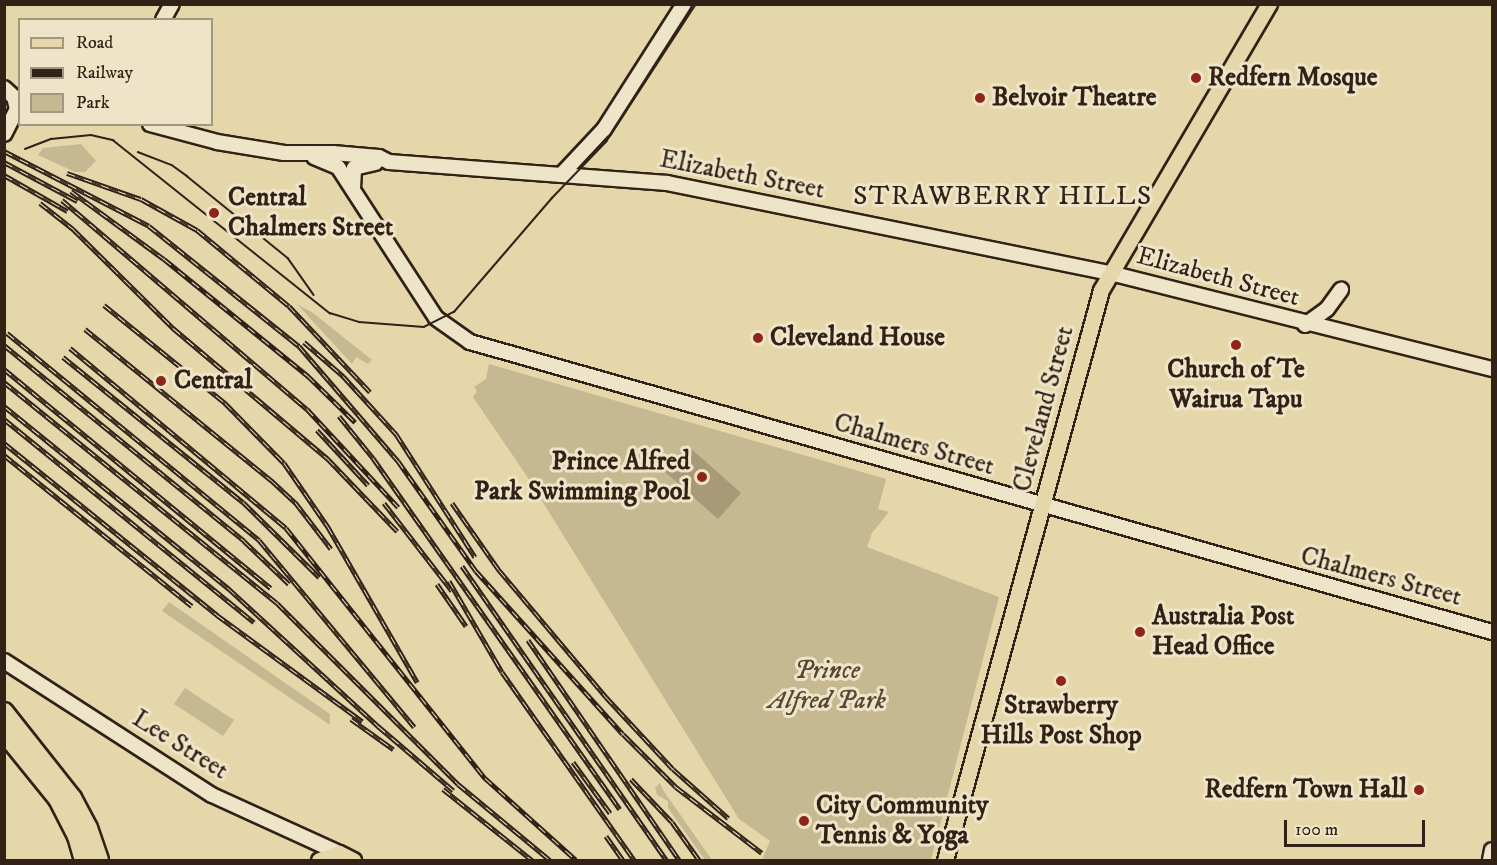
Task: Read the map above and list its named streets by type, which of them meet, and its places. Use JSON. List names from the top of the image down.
{
  "streets": {
    "main road": [
      "Elizabeth Street",
      "Cleveland Street",
      "Chalmers Street",
      "Lee Street"
    ]
  },
  "crossings": [
    ["Elizabeth Street", "Cleveland Street"],
    ["Cleveland Street", "Chalmers Street"]
  ],
  "districts": ["STRAWBERRY HILLS"],
  "parks": ["Prince Alfred Park"],
  "places": [
    "Redfern Mosque",
    "Belvoir Theatre",
    "Central Chalmers Street",
    "Cleveland House",
    "Church of Te Wairua Tapu",
    "Central",
    "Prince Alfred Park Swimming Pool",
    "Australia Post Head Office",
    "Strawberry Hills Post Shop",
    "Redfern Town Hall",
    "City Community Tennis & Yoga"
  ],
  "legend": ["Road", "Railway", "Park"],
  "scale_bar": "100 m"
}
